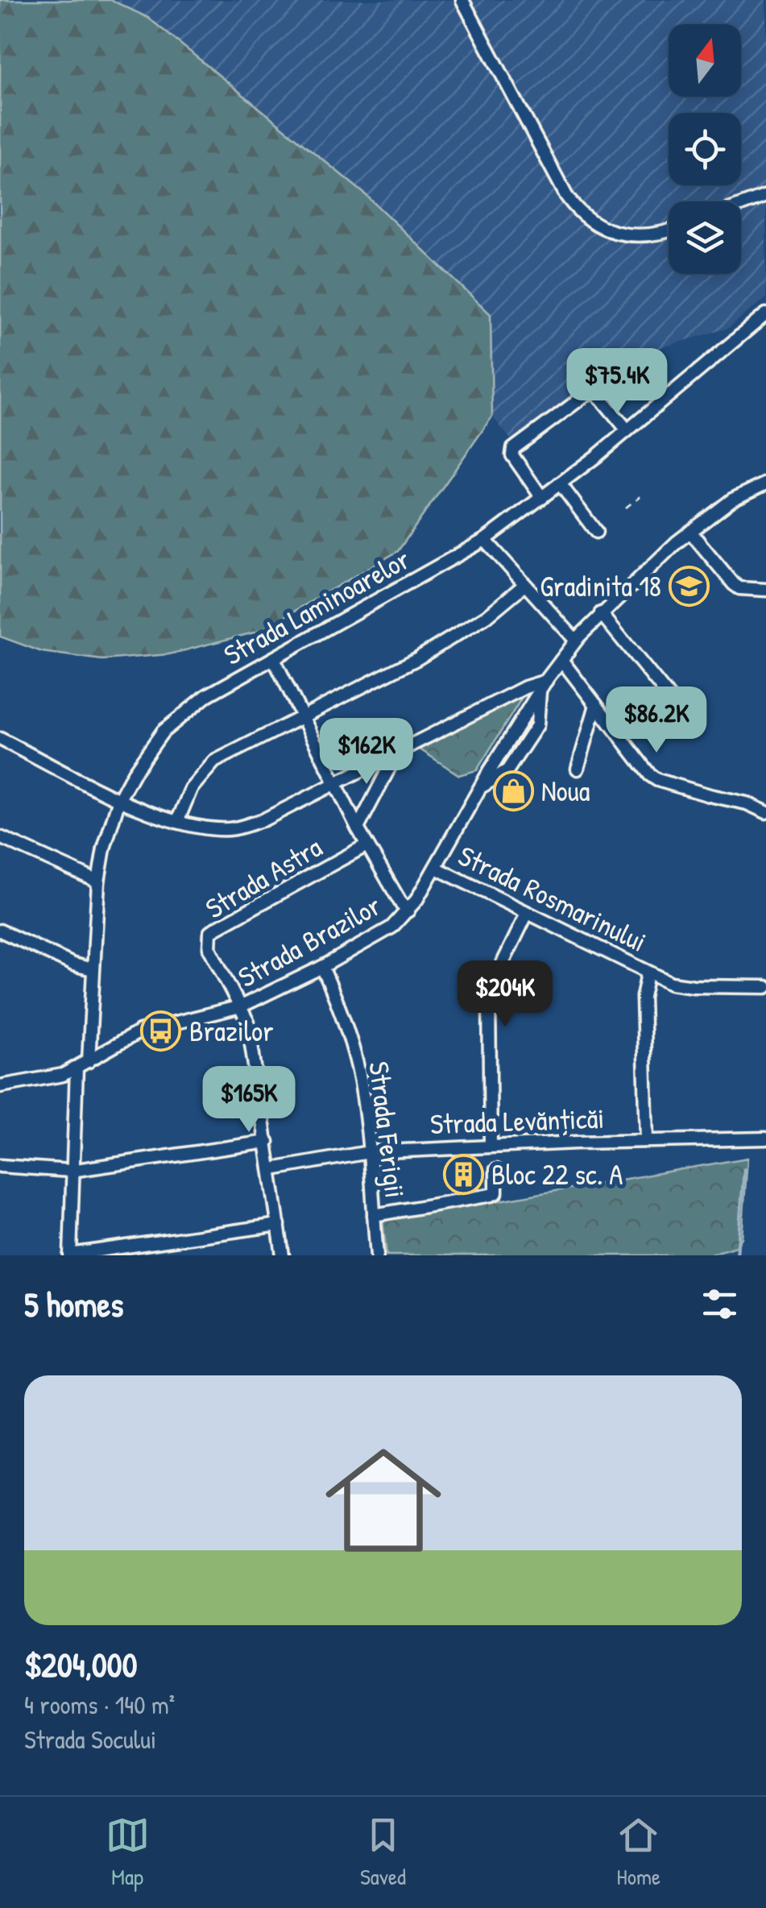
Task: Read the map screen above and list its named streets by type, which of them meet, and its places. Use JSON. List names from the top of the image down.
{
  "streets": {
    "street": [
      "Strada Laminoarelor",
      "Strada Astra",
      "Strada Rosmarinului",
      "Strada Brazilor",
      "Strada Levănțicăi",
      "Strada Ferigii"
    ]
  },
  "crossings": [
    ["Strada Laminoarelor", "Strada Brazilor"],
    ["Strada Astra", "Strada Brazilor"],
    ["Strada Rosmarinului", "Strada Brazilor"],
    ["Strada Rosmarinului", "Strada Levănțicăi"],
    ["Strada Brazilor", "Strada Ferigii"],
    ["Strada Levănțicăi", "Strada Ferigii"]
  ],
  "places": {
    "school or university": ["Gradinita 18"],
    "shop": ["Noua"],
    "bus stop": ["Brazilor"],
    "building": ["Bloc 22 sc. A"]
  },
  "north": "top",
  "page": {
    "price": [
      "$75.4K",
      "$86.2K",
      "$162K",
      "$204K",
      "$165K"
    ],
    "heading": "5 homes",
    "list": [
      {
        "name": "$204,000",
        "note": "4 rooms · 140 m² · Strada Socului"
      }
    ],
    "tabs": ["Map", "Saved", "Home"]
  }
}
